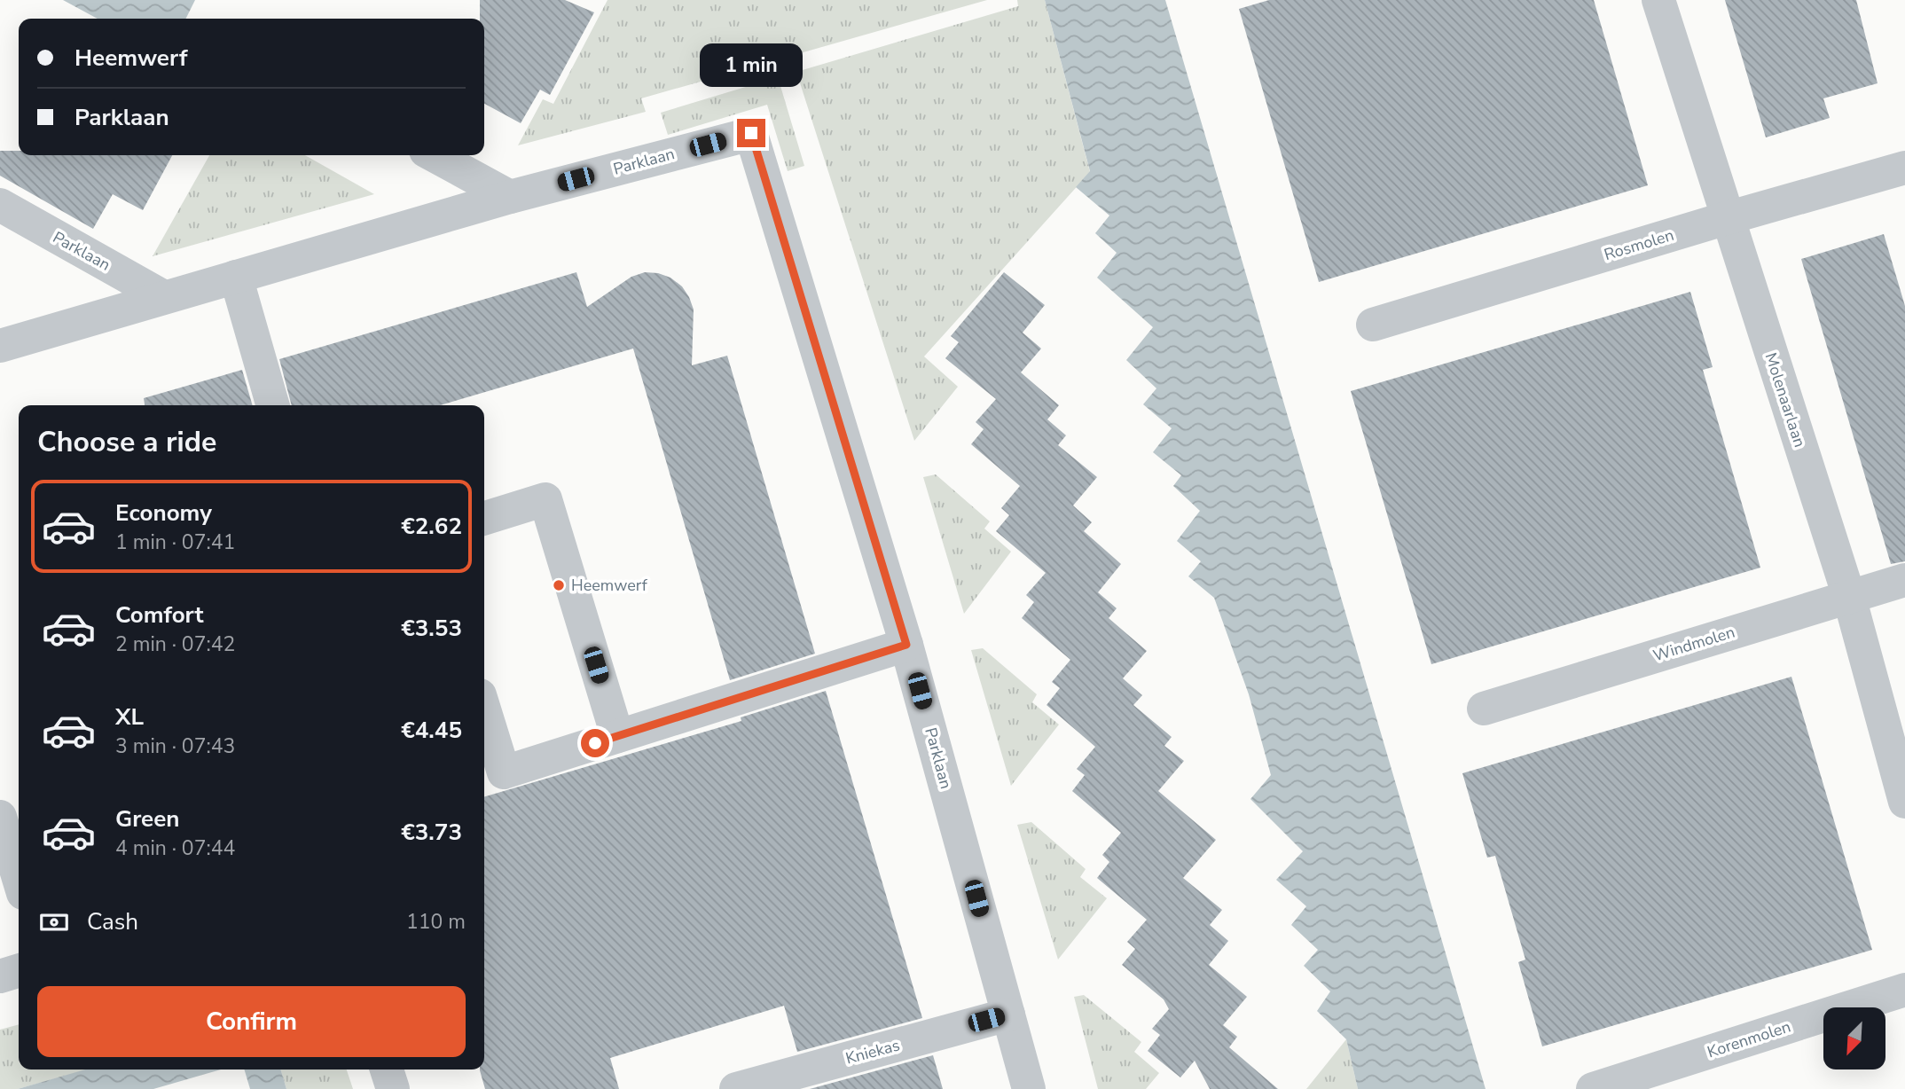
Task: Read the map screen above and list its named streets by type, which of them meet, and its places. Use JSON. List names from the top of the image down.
{
  "streets": {
    "street": [
      "Parklaan",
      "Rosmolen",
      "Molenaarlaan",
      "Windmolen",
      "Korenmolen",
      "Kniekas"
    ]
  },
  "crossings": [
    ["Parklaan", "Kniekas"],
    ["Rosmolen", "Molenaarlaan"],
    ["Molenaarlaan", "Windmolen"]
  ],
  "places": ["Heemwerf"],
  "north": "bottom left",
  "page": {
    "banner": ["Heemwerf", "Parklaan"],
    "bubble": "1 min",
    "heading": "Choose a ride",
    "list": [
      {
        "name": "Economy",
        "note": "1 min · 07:41",
        "value": "€2.62"
      },
      {
        "name": "Comfort",
        "note": "2 min · 07:42",
        "value": "€3.53"
      },
      {
        "name": "XL",
        "note": "3 min · 07:43",
        "value": "€4.45"
      },
      {
        "name": "Green",
        "note": "4 min · 07:44",
        "value": "€3.73"
      }
    ],
    "pay": ["Cash", "110 m"],
    "buttons": "Confirm"
  }
}
